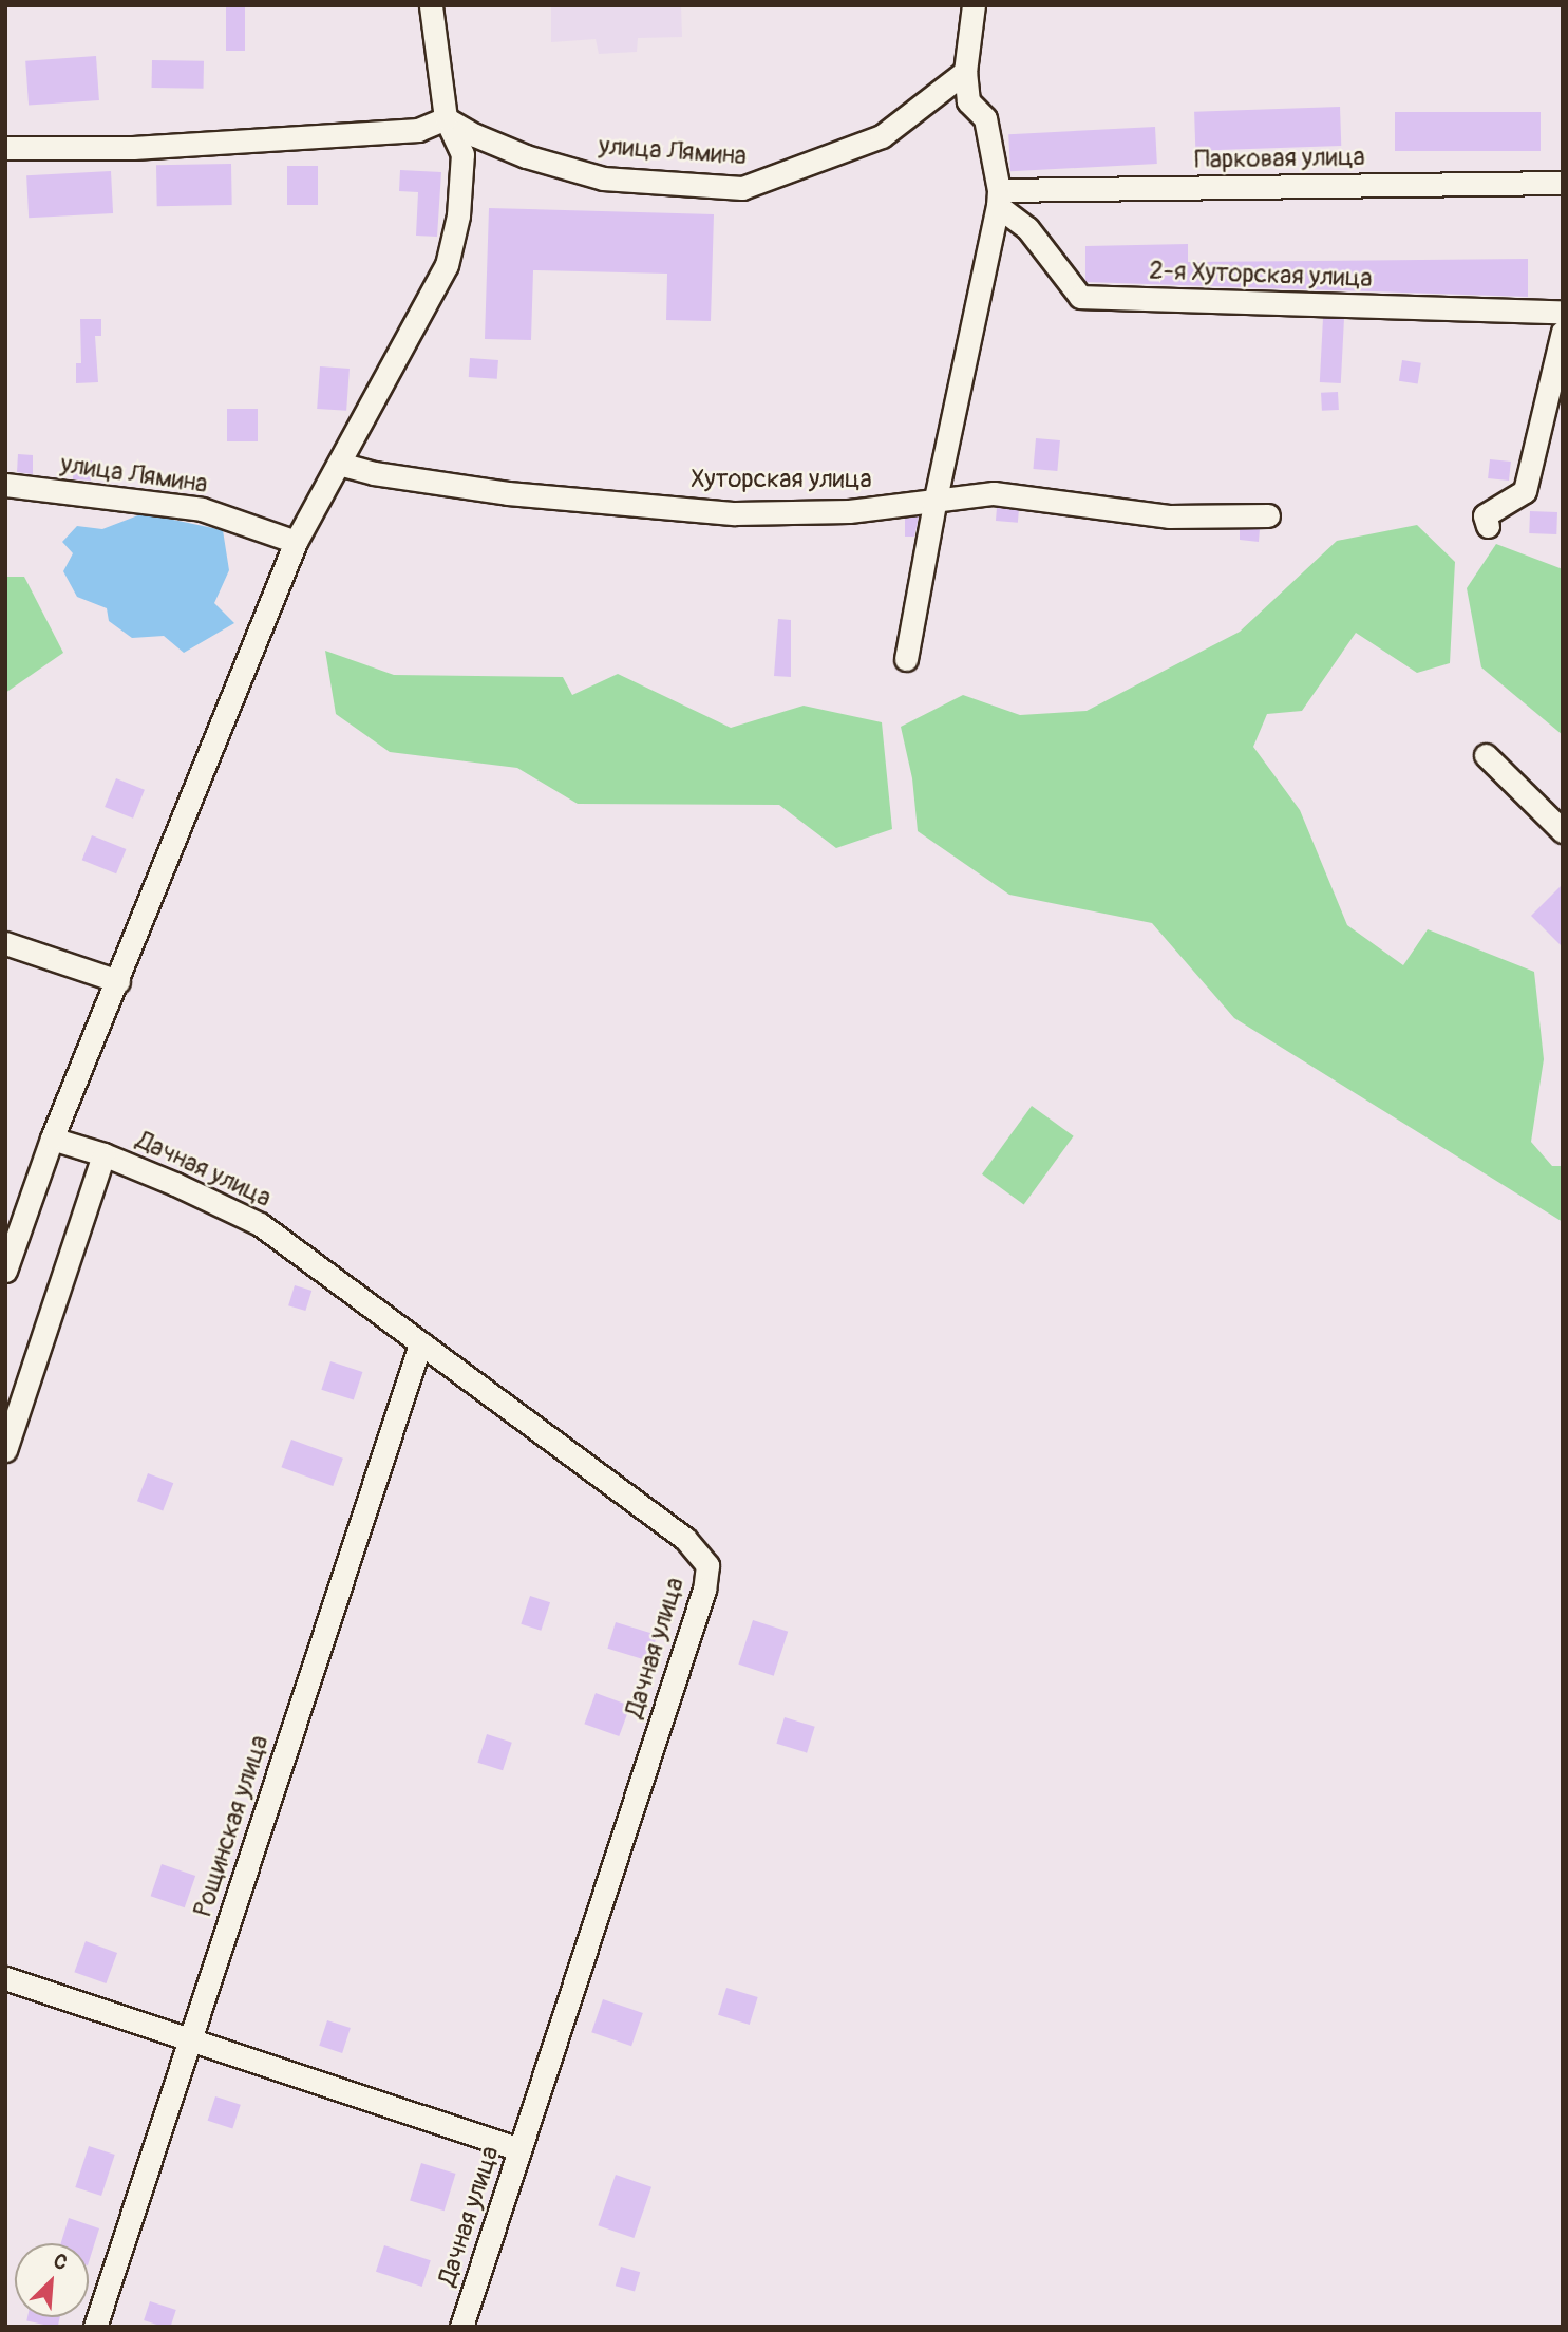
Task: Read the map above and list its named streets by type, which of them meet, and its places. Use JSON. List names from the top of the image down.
{
  "streets": {
    "street": [
      "улица Лямина",
      "Парковая улица",
      "2-я Хуторская улица",
      "Хуторская улица",
      "Дачная улица",
      "Рощинская улица"
    ]
  },
  "crossings": [
    ["Парковая улица", "2-я Хуторская улица"],
    ["Дачная улица", "Рощинская улица"]
  ],
  "north": "top right"
}
